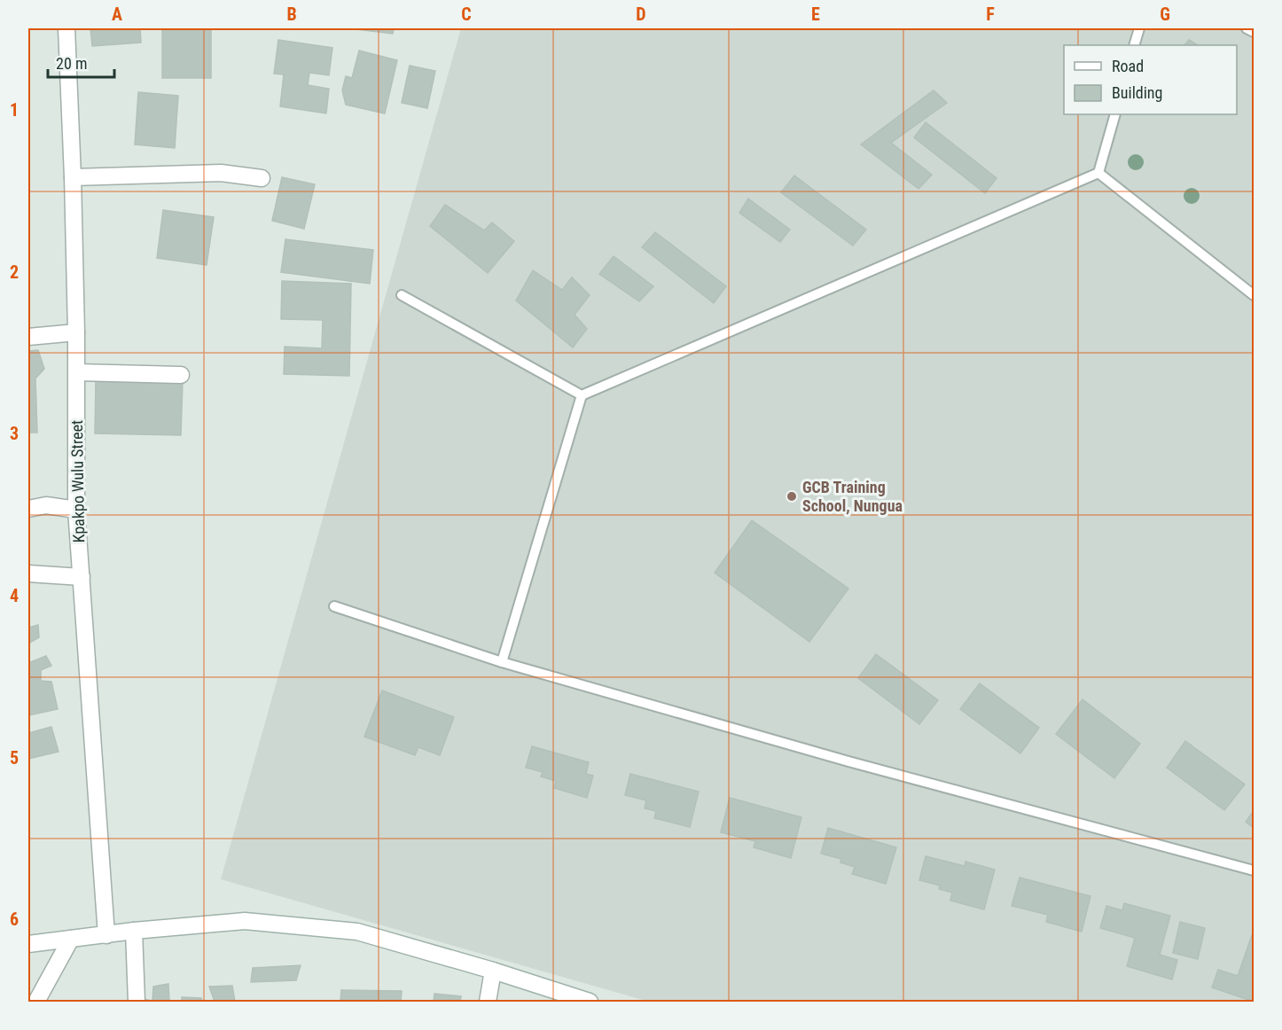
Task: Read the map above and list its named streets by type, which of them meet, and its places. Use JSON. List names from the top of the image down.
{
  "streets": {
    "street": ["Kpakpo Wulu Street"]
  },
  "places": ["GCB Training School, Nungua"],
  "legend": ["Road", "Building"],
  "scale_bar": "20 m",
  "grid": {
    "columns": [
      "A",
      "B",
      "C",
      "D",
      "E",
      "F",
      "G"
    ],
    "rows": [
      "1",
      "2",
      "3",
      "4",
      "5",
      "6"
    ]
  }
}
